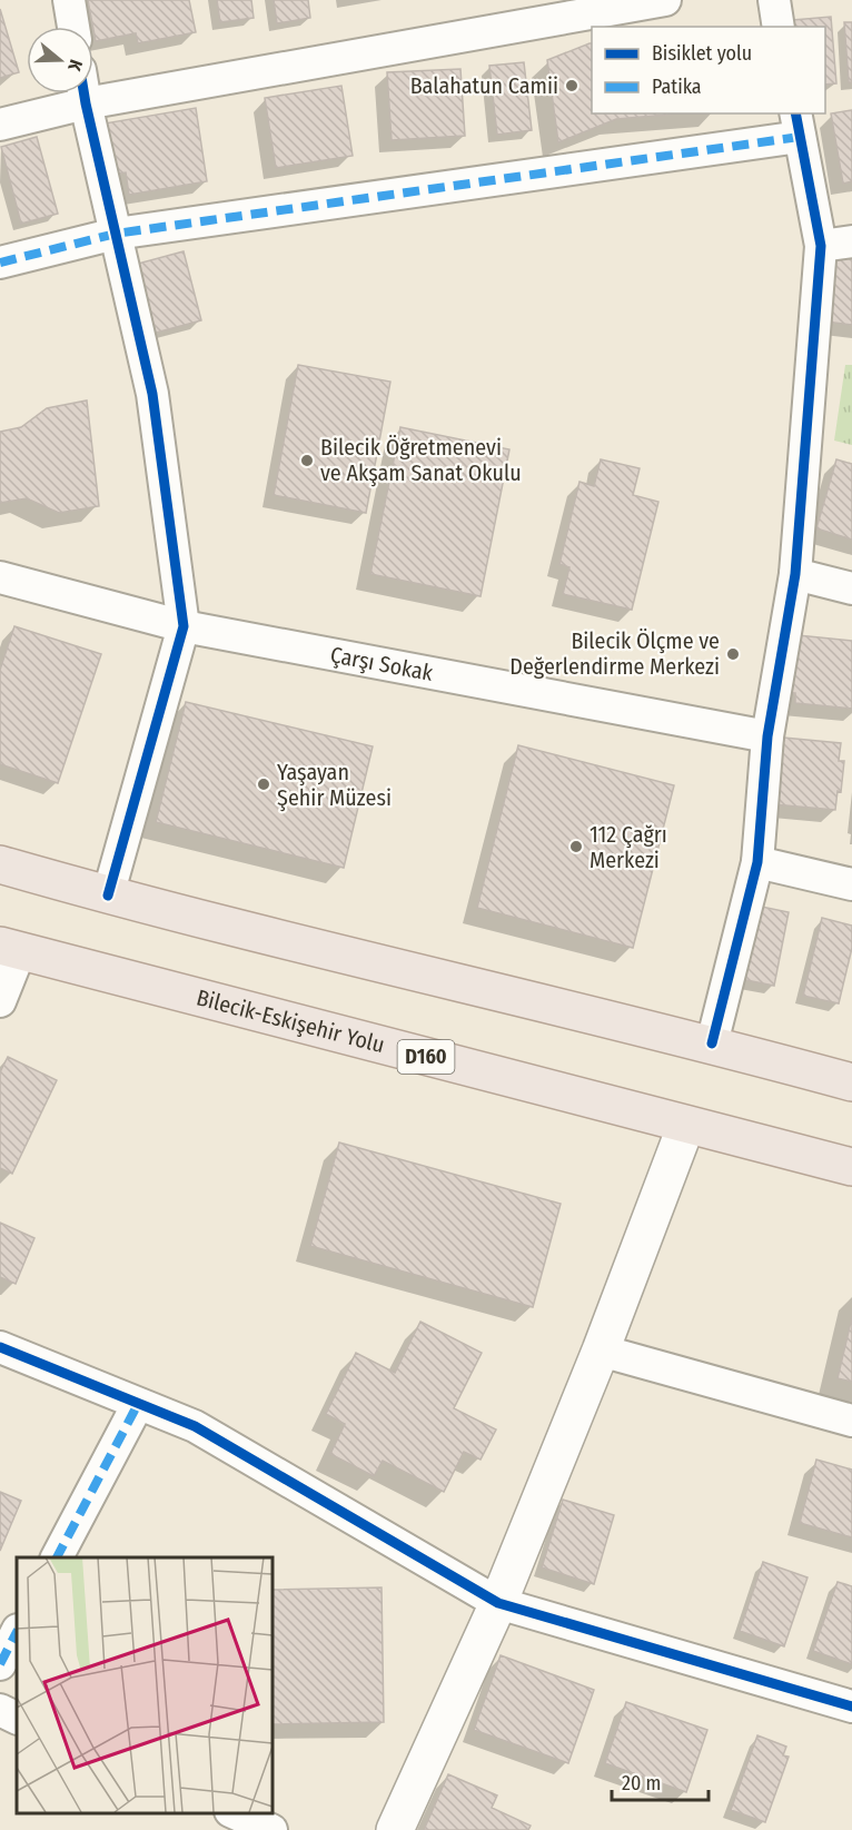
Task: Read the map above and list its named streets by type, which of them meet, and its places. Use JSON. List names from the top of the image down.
{
  "streets": {
    "main road": ["Bilecik-Eskişehir Yolu", "D160"],
    "street": ["Çarşı Sokak"]
  },
  "places": [
    "Balahatun Camii",
    "Bilecik Öğretmenevi ve Akşam Sanat Okulu",
    "Bilecik Ölçme ve Değerlendirme Merkezi",
    "Yaşayan Şehir Müzesi",
    "112 Çağrı Merkezi"
  ],
  "legend": ["Bisiklet yolu", "Patika"],
  "scale_bar": "20 m",
  "north": "right"
}
